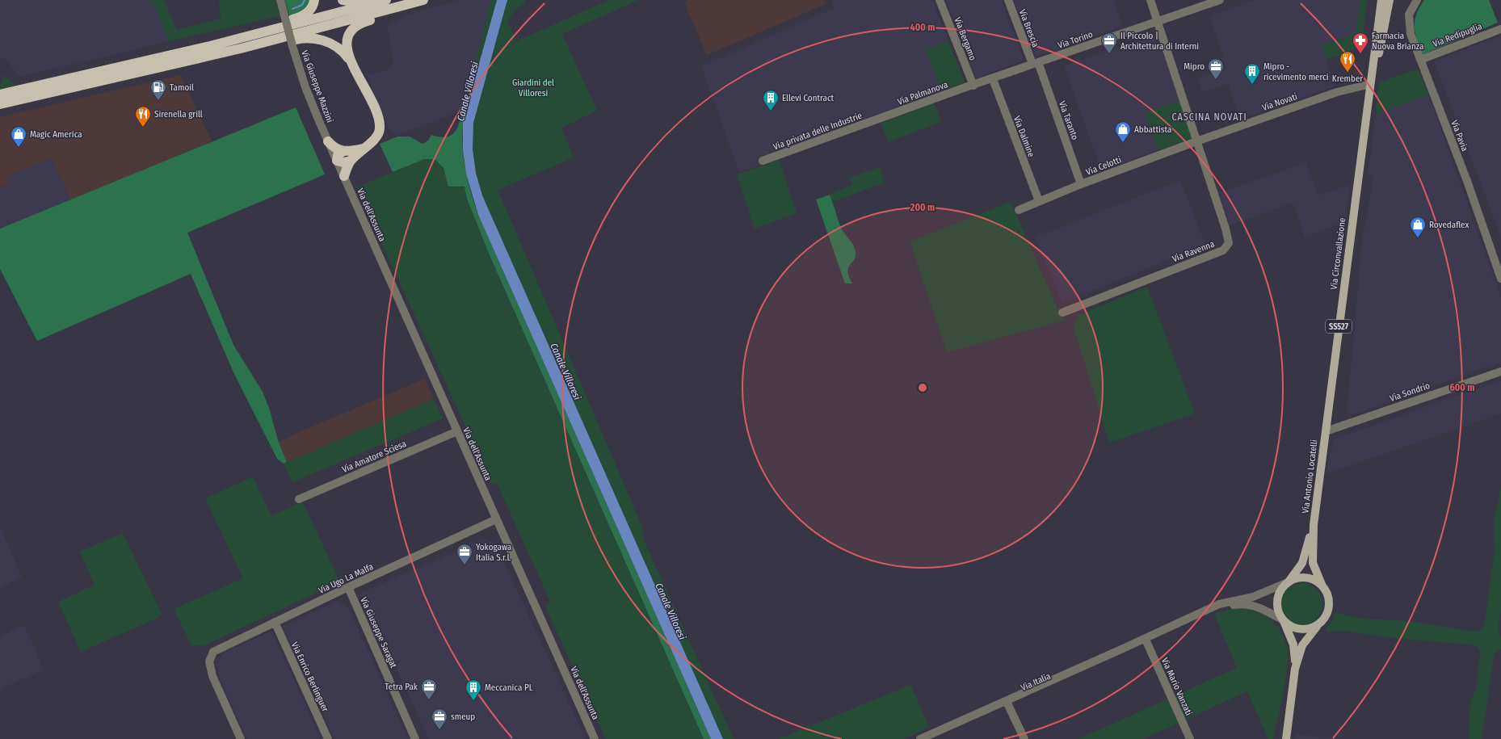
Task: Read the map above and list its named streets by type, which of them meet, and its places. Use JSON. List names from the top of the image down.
{
  "streets": {
    "main road": ["Via Circonvallazione", "SS527", "Via Antonio Locatelli"],
    "street": [
      "Via Brescia",
      "Via Redipuglia",
      "Via Bergamo",
      "Via Torino",
      "Via Giuseppe Mazzini",
      "Via Palmanova",
      "Via Novati",
      "Via Taranto",
      "Via privata delle Industrie",
      "Via Pavia",
      "Via Dalmine",
      "Via Celotti",
      "Via dell'Assunta",
      "Via Ravenna",
      "Via Sondrio",
      "Via Amatore Sciesa",
      "Via Ugo La Malfa",
      "Via Giuseppe Saragat",
      "Via Enrico Berlinguer",
      "Via Italia",
      "Via Mario Vanzati"
    ]
  },
  "crossings": [
    ["Via Brescia", "Via Torino"],
    ["Via Brescia", "Via Taranto"],
    ["Via Redipuglia", "Via Pavia"],
    ["Via Bergamo", "Via Torino"],
    ["Via Bergamo", "Via Palmanova"],
    ["Via Torino", "Via Palmanova"],
    ["Via Torino", "Via Taranto"],
    ["Via Torino", "Via Dalmine"],
    ["Via Torino", "Via Ravenna"],
    ["Via Giuseppe Mazzini", "Via dell'Assunta"],
    ["Via Palmanova", "Via privata delle Industrie"],
    ["Via Novati", "Via Celotti"],
    ["Via Novati", "Via Ravenna"],
    ["Via Novati", "Via Circonvallazione"],
    ["Via Taranto", "Via Celotti"],
    ["Via Dalmine", "Via Celotti"],
    ["Via Celotti", "Via Ravenna"],
    ["Via dell'Assunta", "Via Amatore Sciesa"],
    ["Via dell'Assunta", "Via Ugo La Malfa"],
    ["Via Circonvallazione", "Via Sondrio"],
    ["Via Circonvallazione", "Via Antonio Locatelli"],
    ["Via Sondrio", "Via Antonio Locatelli"],
    ["Via Antonio Locatelli", "Via Italia"],
    ["Via Ugo La Malfa", "Via Giuseppe Saragat"],
    ["Via Ugo La Malfa", "Via Enrico Berlinguer"],
    ["Via Italia", "Via Mario Vanzati"]
  ],
  "districts": ["CASCINA NOVATI"],
  "water": ["Canale Villoresi"],
  "parks": ["Giardini del Villoresi"],
  "places": {
    "office": [
      "Il Piccolo | Architettura di Interni",
      "Mipro",
      "Yokogawa Italia S.r.L",
      "Tetra Pak",
      "smeup"
    ],
    "pharmacy": ["Farmacia Nuova Brianza"],
    "restaurant": ["Krember", "Sirenella grill"],
    "building": ["Mipro - ricevimento merci", "Ellevi Contract", "Meccanica PL"],
    "fuel station": ["Tamoil"],
    "shop": ["Abbattista", "Magic America", "Rovedaflex"]
  },
  "rings": ["400 m", "200 m", "600 m"]
}
